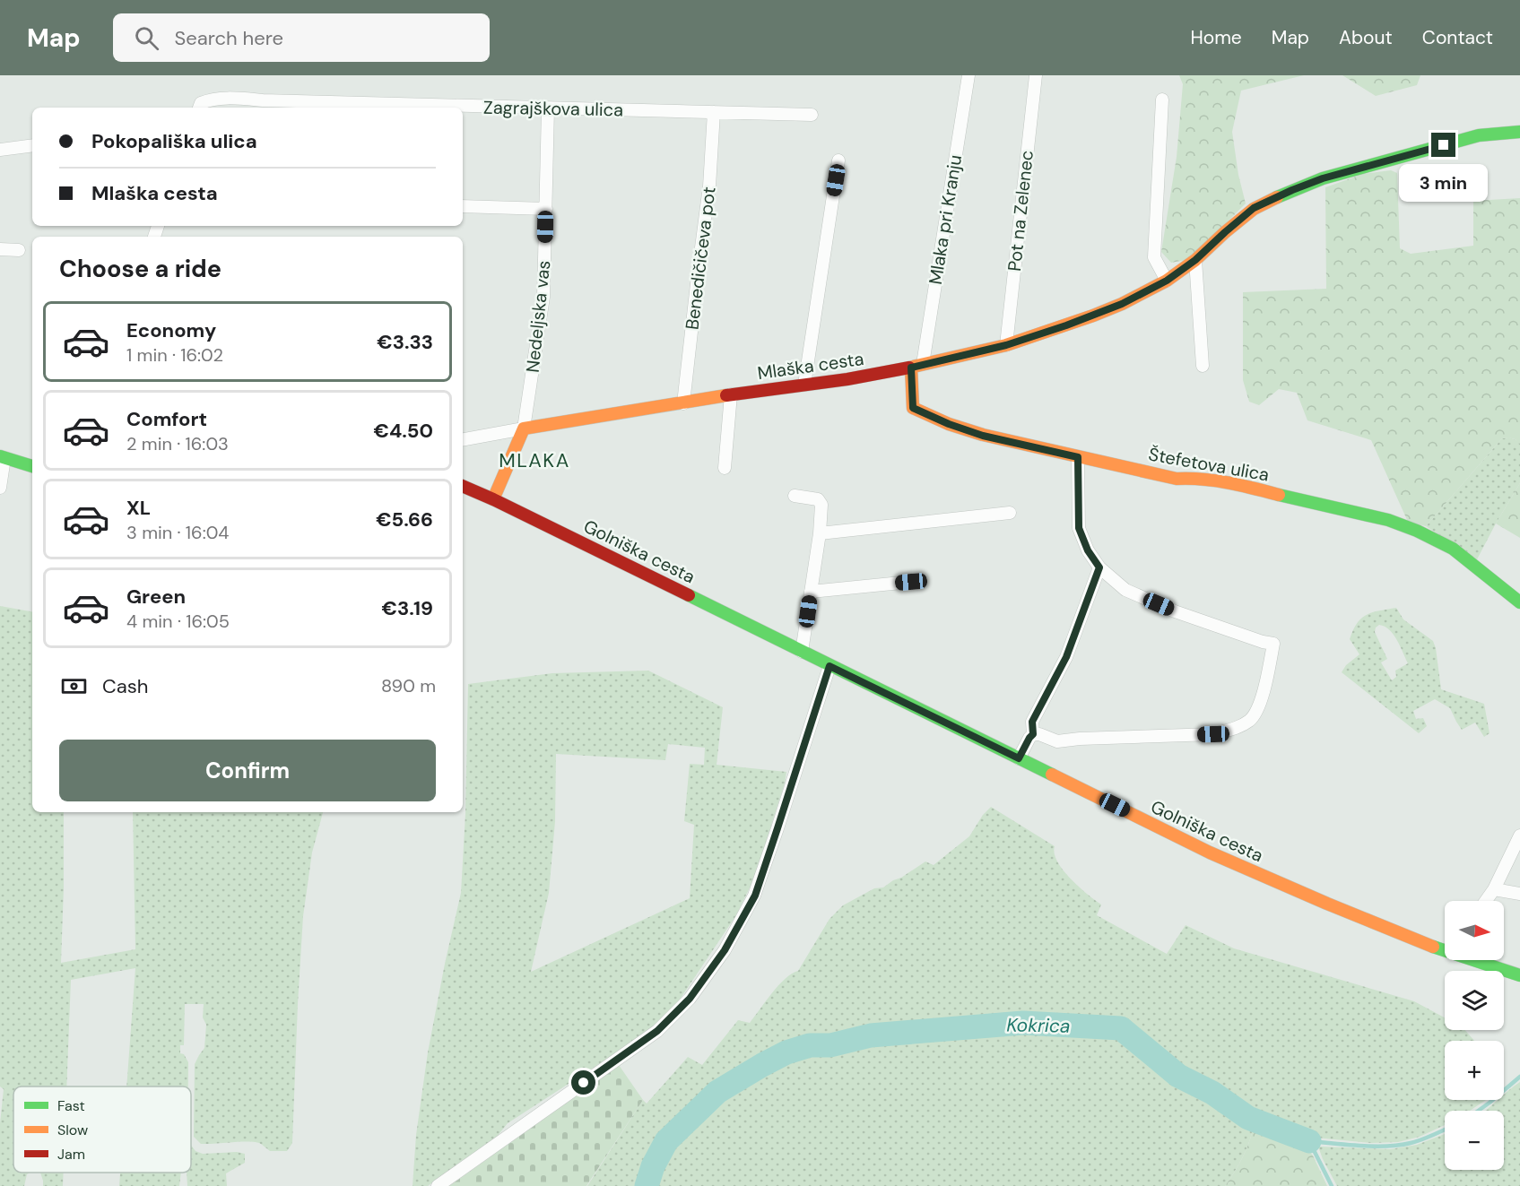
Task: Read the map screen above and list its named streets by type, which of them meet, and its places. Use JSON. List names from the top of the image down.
{
  "streets": {
    "street": [
      "Zagrajškova ulica",
      "Pot na Zelenec",
      "Mlaka pri Kranju",
      "Benedičičeva pot",
      "Nedeljska vas",
      "Mlaška cesta",
      "Štefetova ulica",
      "Golniška cesta"
    ]
  },
  "crossings": [
    ["Zagrajškova ulica", "Benedičičeva pot"],
    ["Zagrajškova ulica", "Nedeljska vas"],
    ["Pot na Zelenec", "Mlaška cesta"],
    ["Mlaka pri Kranju", "Mlaška cesta"],
    ["Mlaka pri Kranju", "Štefetova ulica"],
    ["Benedičičeva pot", "Mlaška cesta"],
    ["Nedeljska vas", "Mlaška cesta"],
    ["Mlaška cesta", "Štefetova ulica"]
  ],
  "districts": ["MLAKA"],
  "water": ["Kokrica"],
  "legend": ["Fast", "Slow", "Jam"],
  "north": "right",
  "page": {
    "header": "Map",
    "search": "Search here",
    "nav": [
      "Home",
      "Map",
      "About",
      "Contact"
    ],
    "banner": ["Pokopališka ulica", "Mlaška cesta"],
    "bubble": "3 min",
    "heading": "Choose a ride",
    "list": [
      {
        "name": "Economy",
        "note": "1 min · 16:02",
        "value": "€3.33"
      },
      {
        "name": "Comfort",
        "note": "2 min · 16:03",
        "value": "€4.50"
      },
      {
        "name": "XL",
        "note": "3 min · 16:04",
        "value": "€5.66"
      },
      {
        "name": "Green",
        "note": "4 min · 16:05",
        "value": "€3.19"
      }
    ],
    "pay": ["Cash", "890 m"],
    "buttons": "Confirm",
    "map_buttons": ["+", "−"]
  }
}
